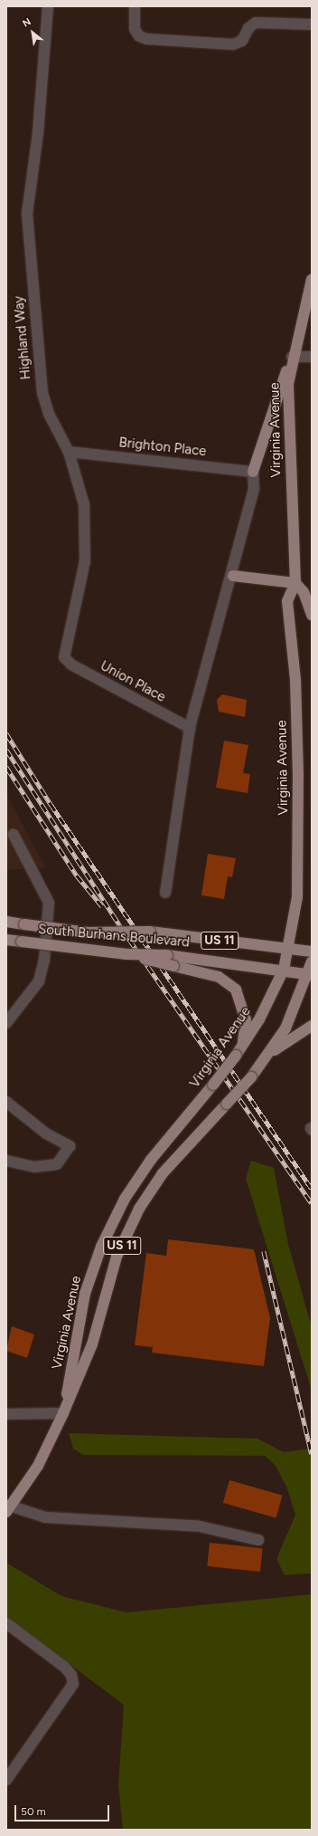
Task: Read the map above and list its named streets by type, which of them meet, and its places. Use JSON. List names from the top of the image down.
{
  "streets": {
    "main road": ["Virginia Avenue", "South Burhans Boulevard", "US 11"],
    "street": ["Highland Way", "Brighton Place", "Union Place"]
  },
  "crossings": [
    ["Highland Way", "Brighton Place"],
    ["Highland Way", "Union Place"],
    ["Virginia Avenue", "Brighton Place"],
    ["Virginia Avenue", "Union Place"],
    ["Virginia Avenue", "South Burhans Boulevard"],
    ["Virginia Avenue", "US 11"],
    ["South Burhans Boulevard", "US 11"]
  ],
  "scale_bar": "50 m",
  "north": "top left"
}
